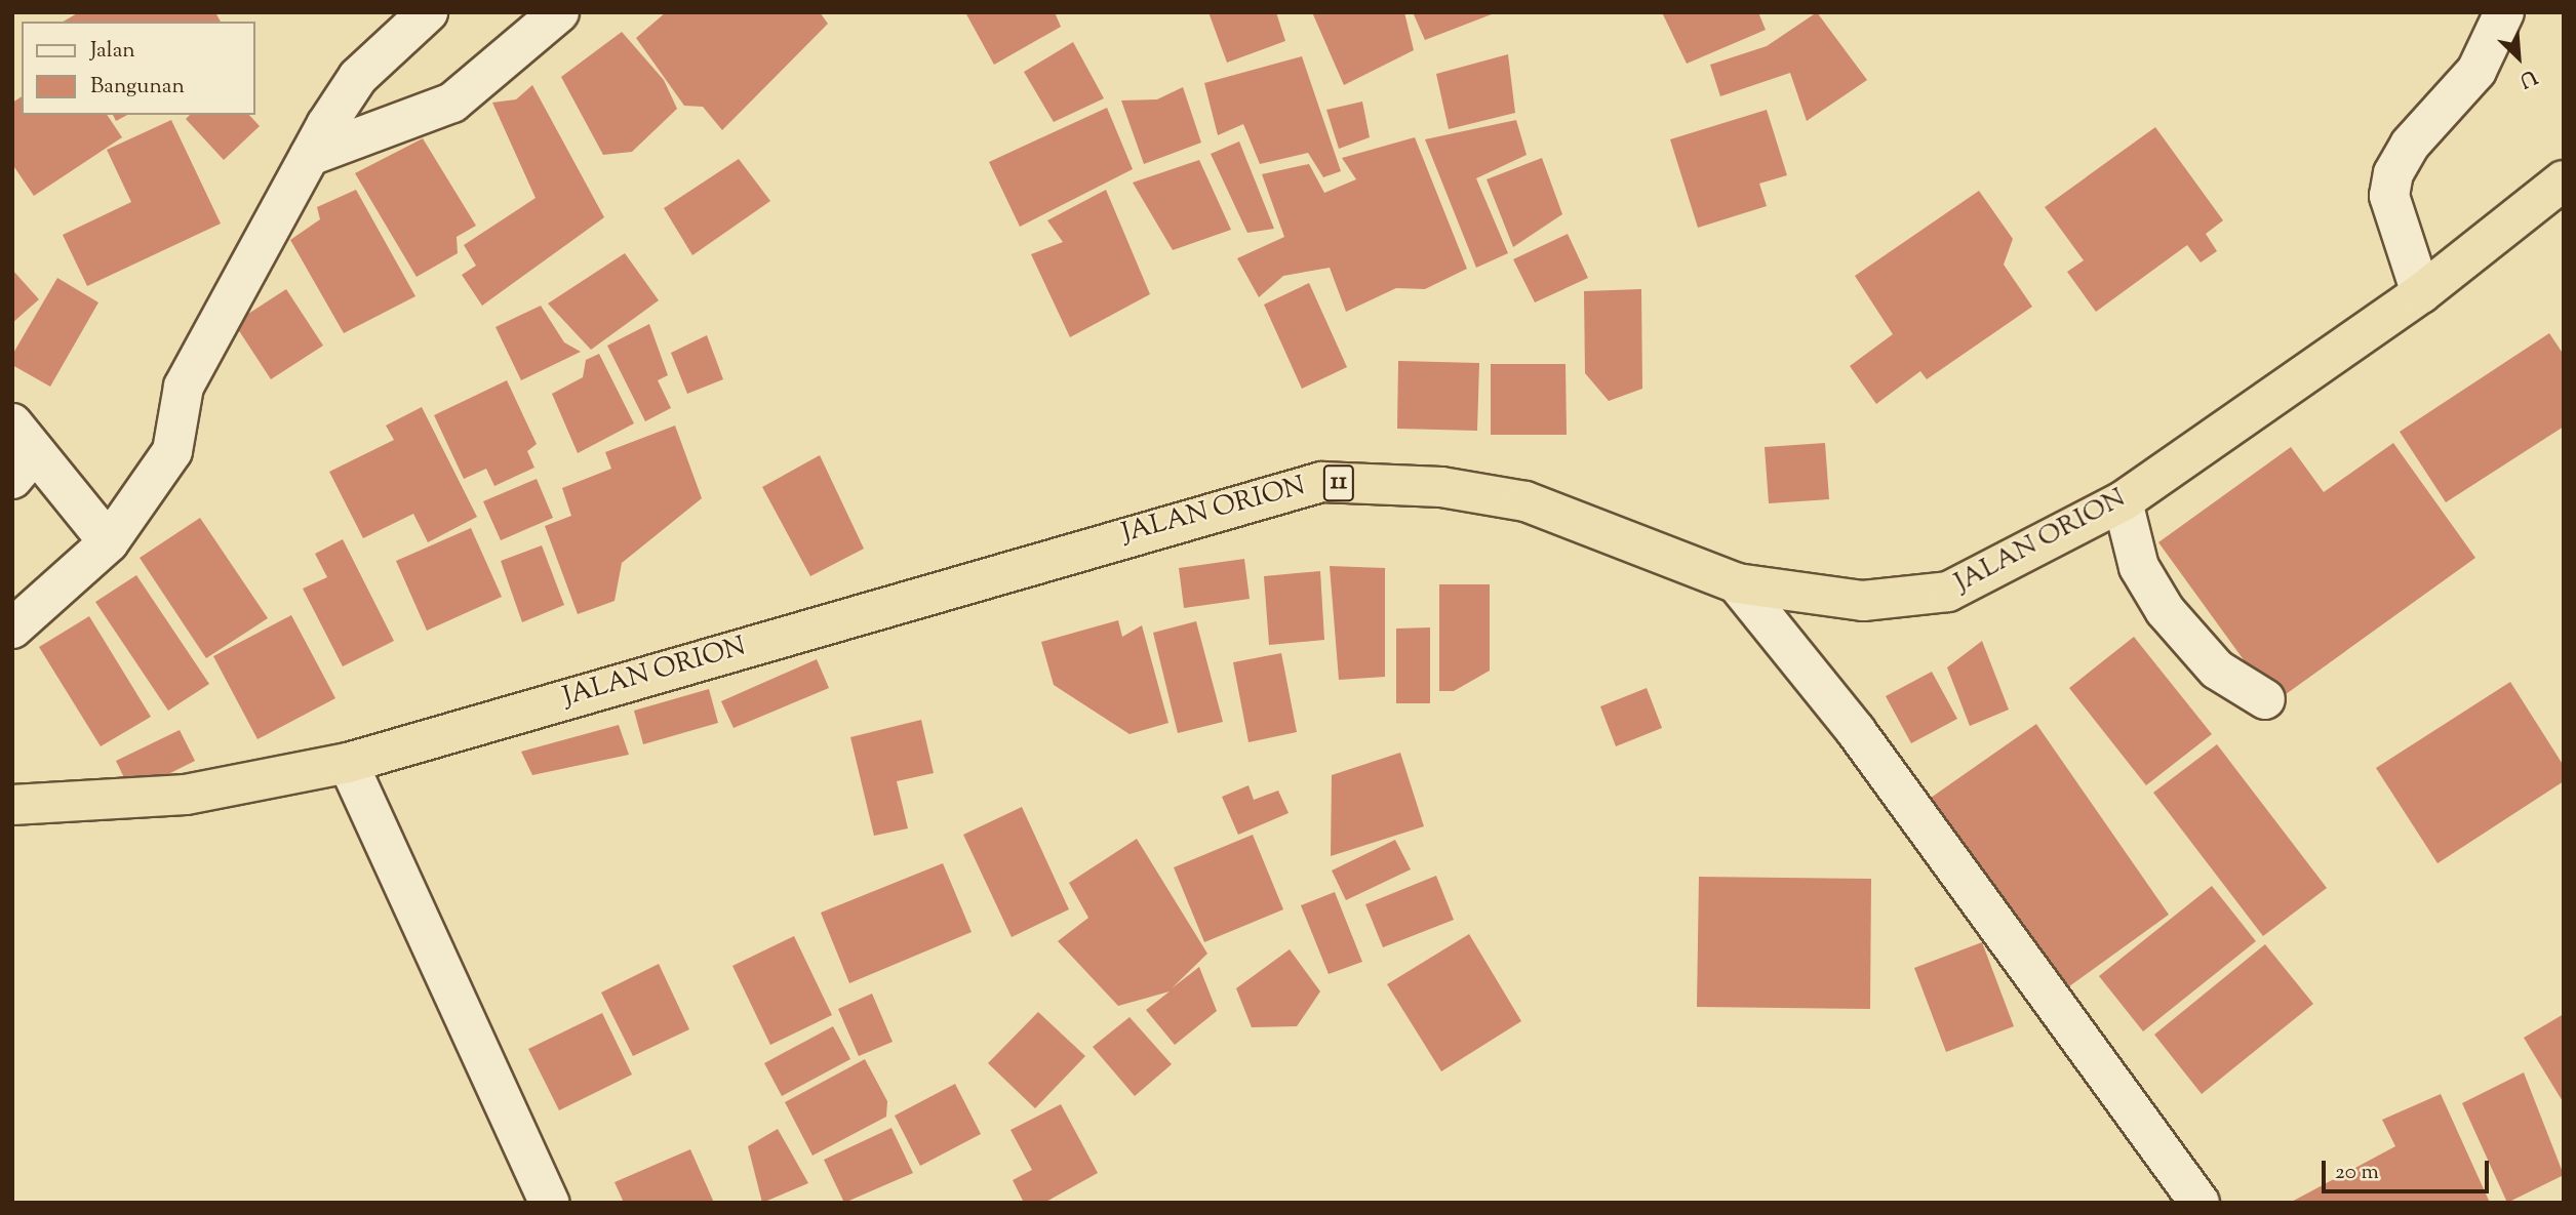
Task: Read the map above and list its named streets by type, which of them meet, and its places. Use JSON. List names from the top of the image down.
{
  "streets": {
    "highway": ["11", "JALAN ORION"]
  },
  "legend": ["Jalan", "Bangunan"],
  "scale_bar": "20 m",
  "north": "bottom right"
}
